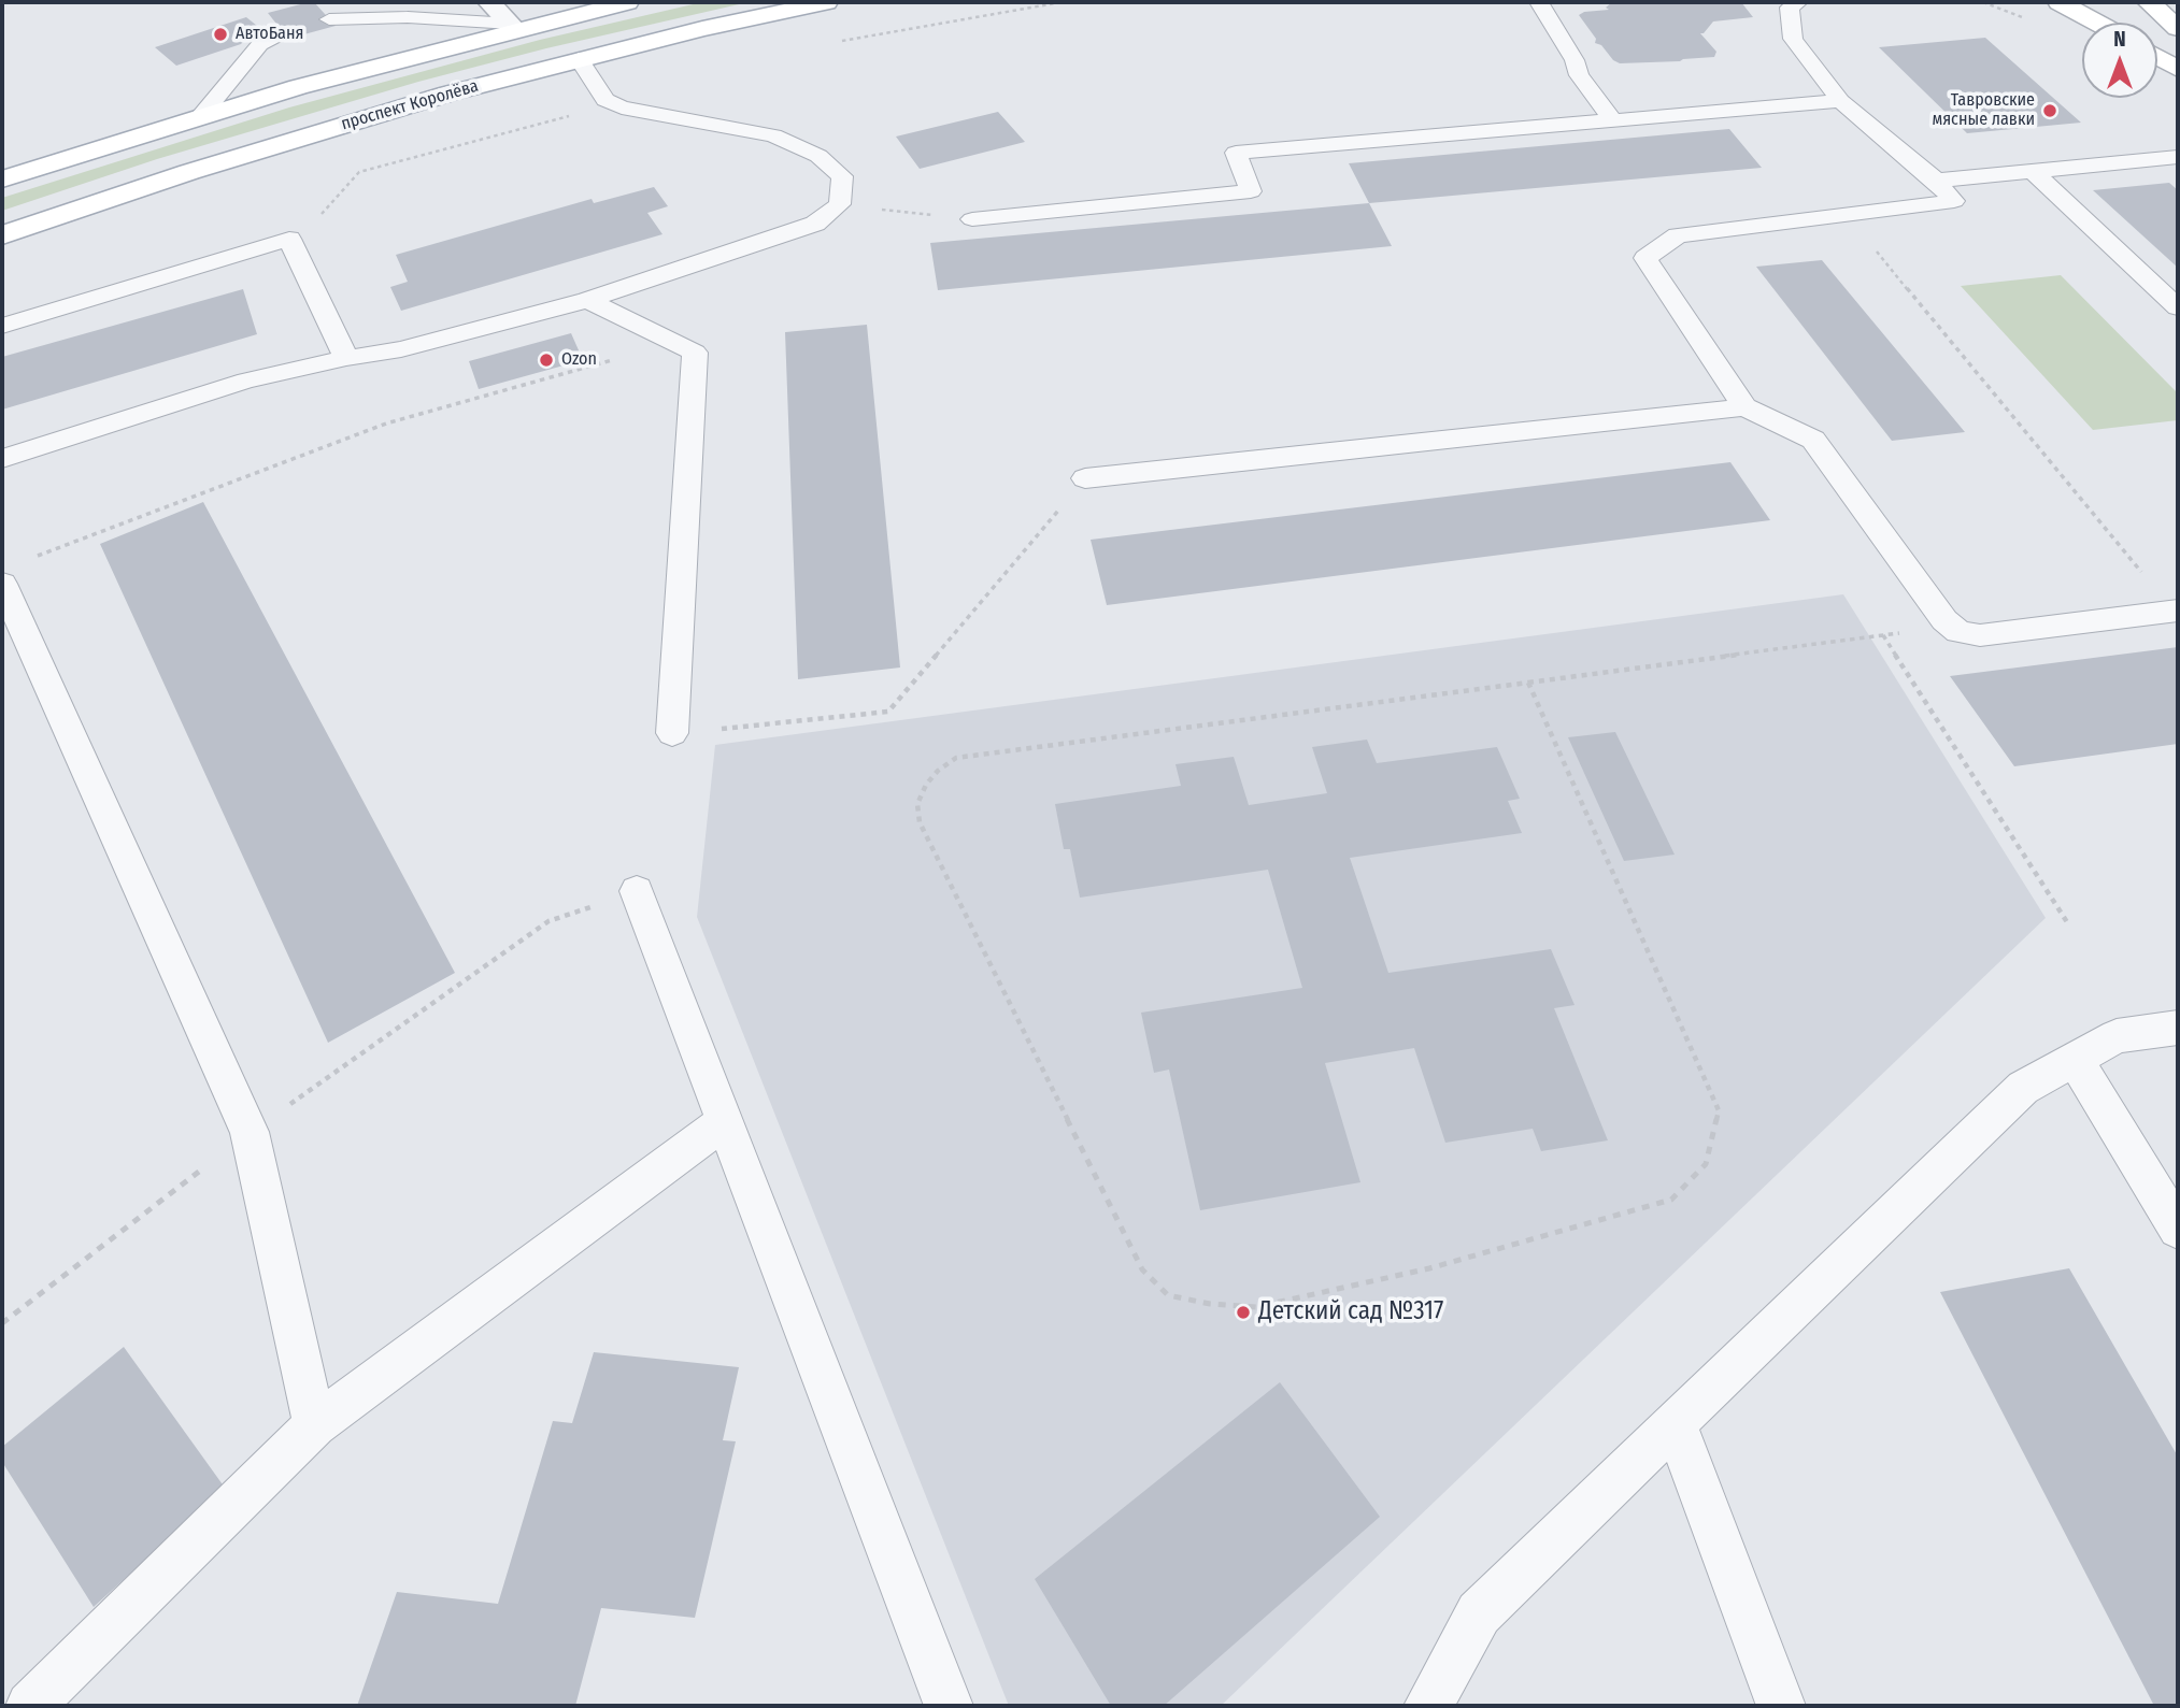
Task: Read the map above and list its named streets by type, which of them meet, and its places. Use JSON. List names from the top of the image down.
{
  "streets": {
    "main road": ["проспект Королёва"]
  },
  "places": [
    "АвтоБаня",
    "Тавровские мясные лавки",
    "Ozon",
    "Детский сад №317"
  ],
  "north": "top"
}
